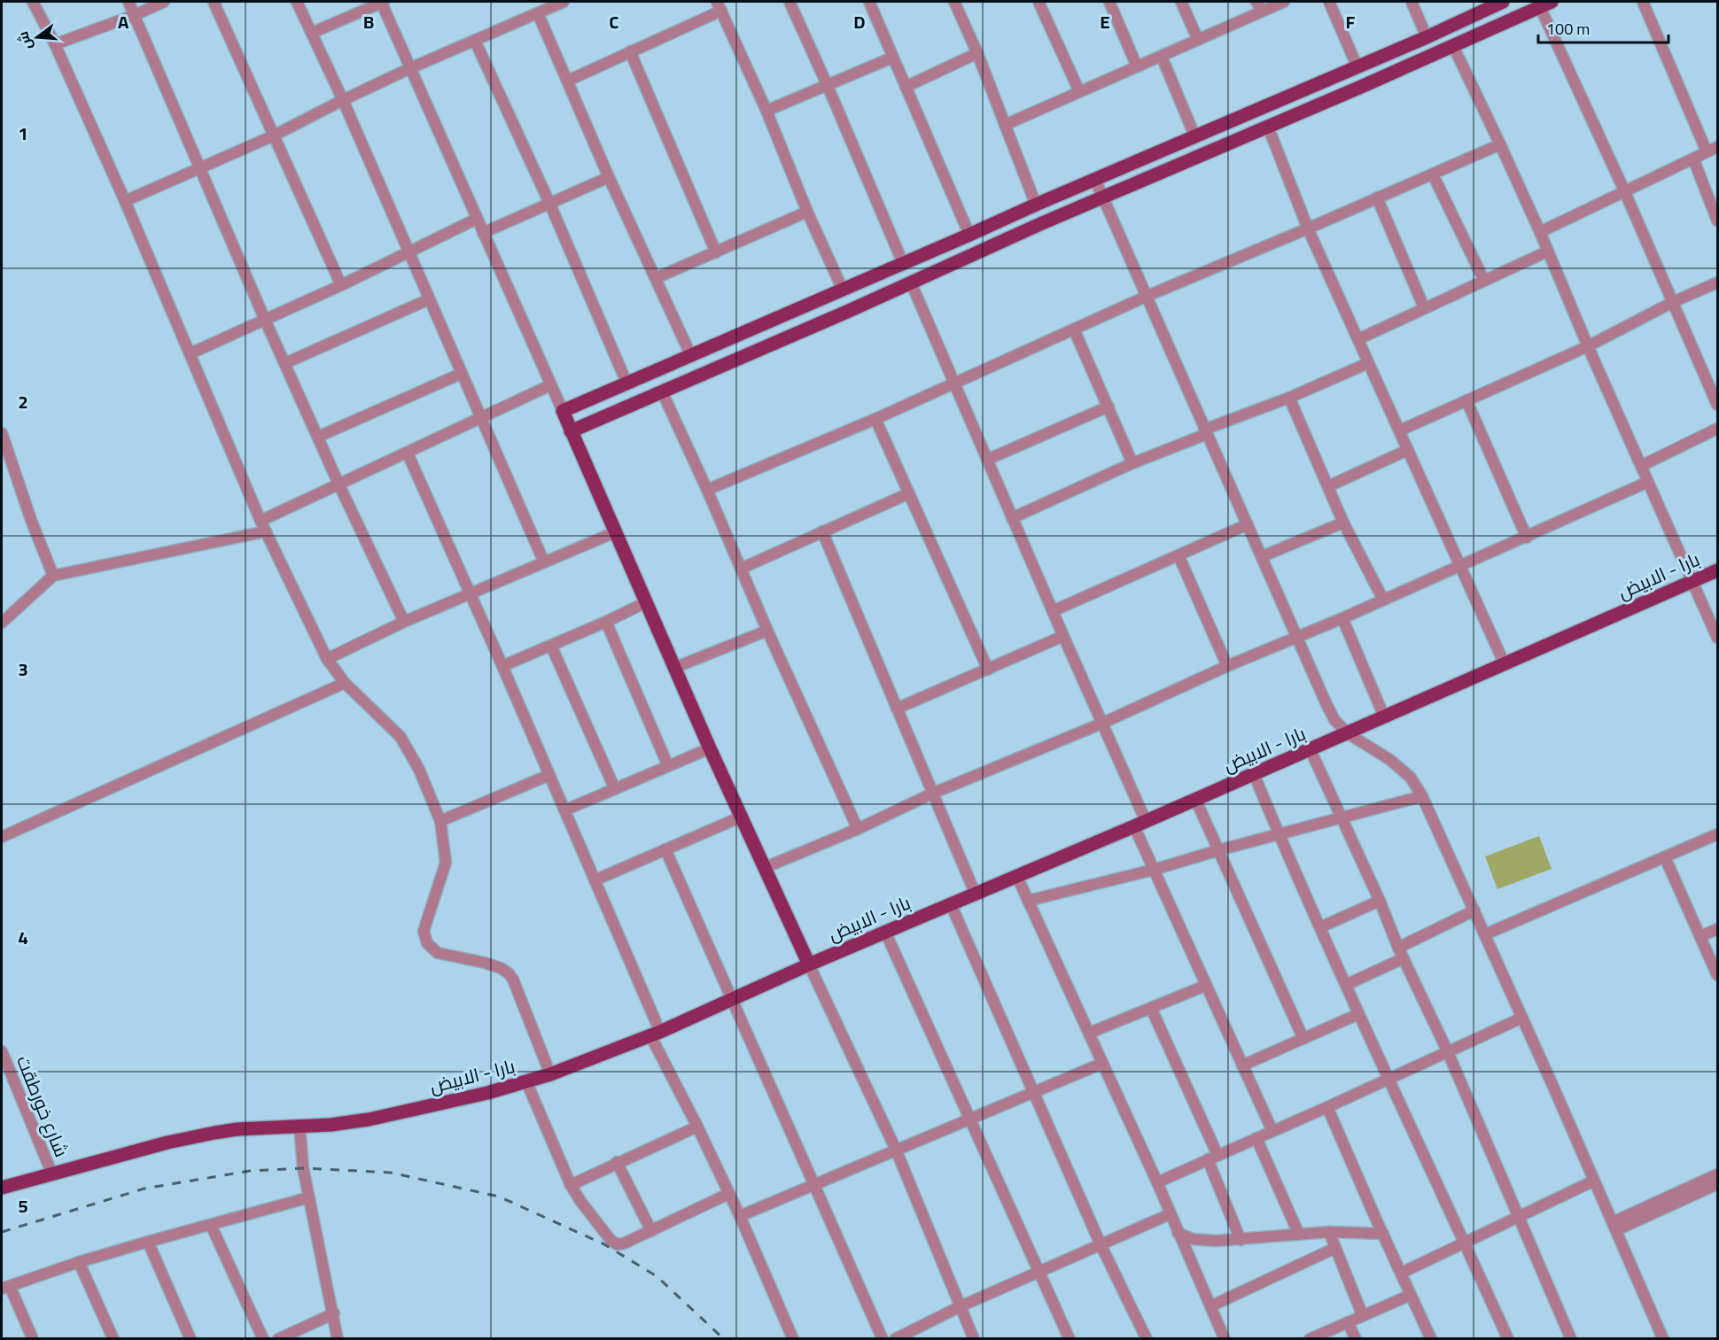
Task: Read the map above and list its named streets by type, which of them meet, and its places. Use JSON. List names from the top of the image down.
{
  "streets": {
    "main road": ["بارا - الابيض"],
    "street": ["شارع خورطقت"]
  },
  "crossings": [
    ["بارا - الابيض", "شارع خورطقت"]
  ],
  "scale_bar": "100 m",
  "north": "left",
  "grid": {
    "columns": [
      "A",
      "B",
      "C",
      "D",
      "E",
      "F"
    ],
    "rows": [
      "1",
      "2",
      "3",
      "4",
      "5"
    ]
  }
}
